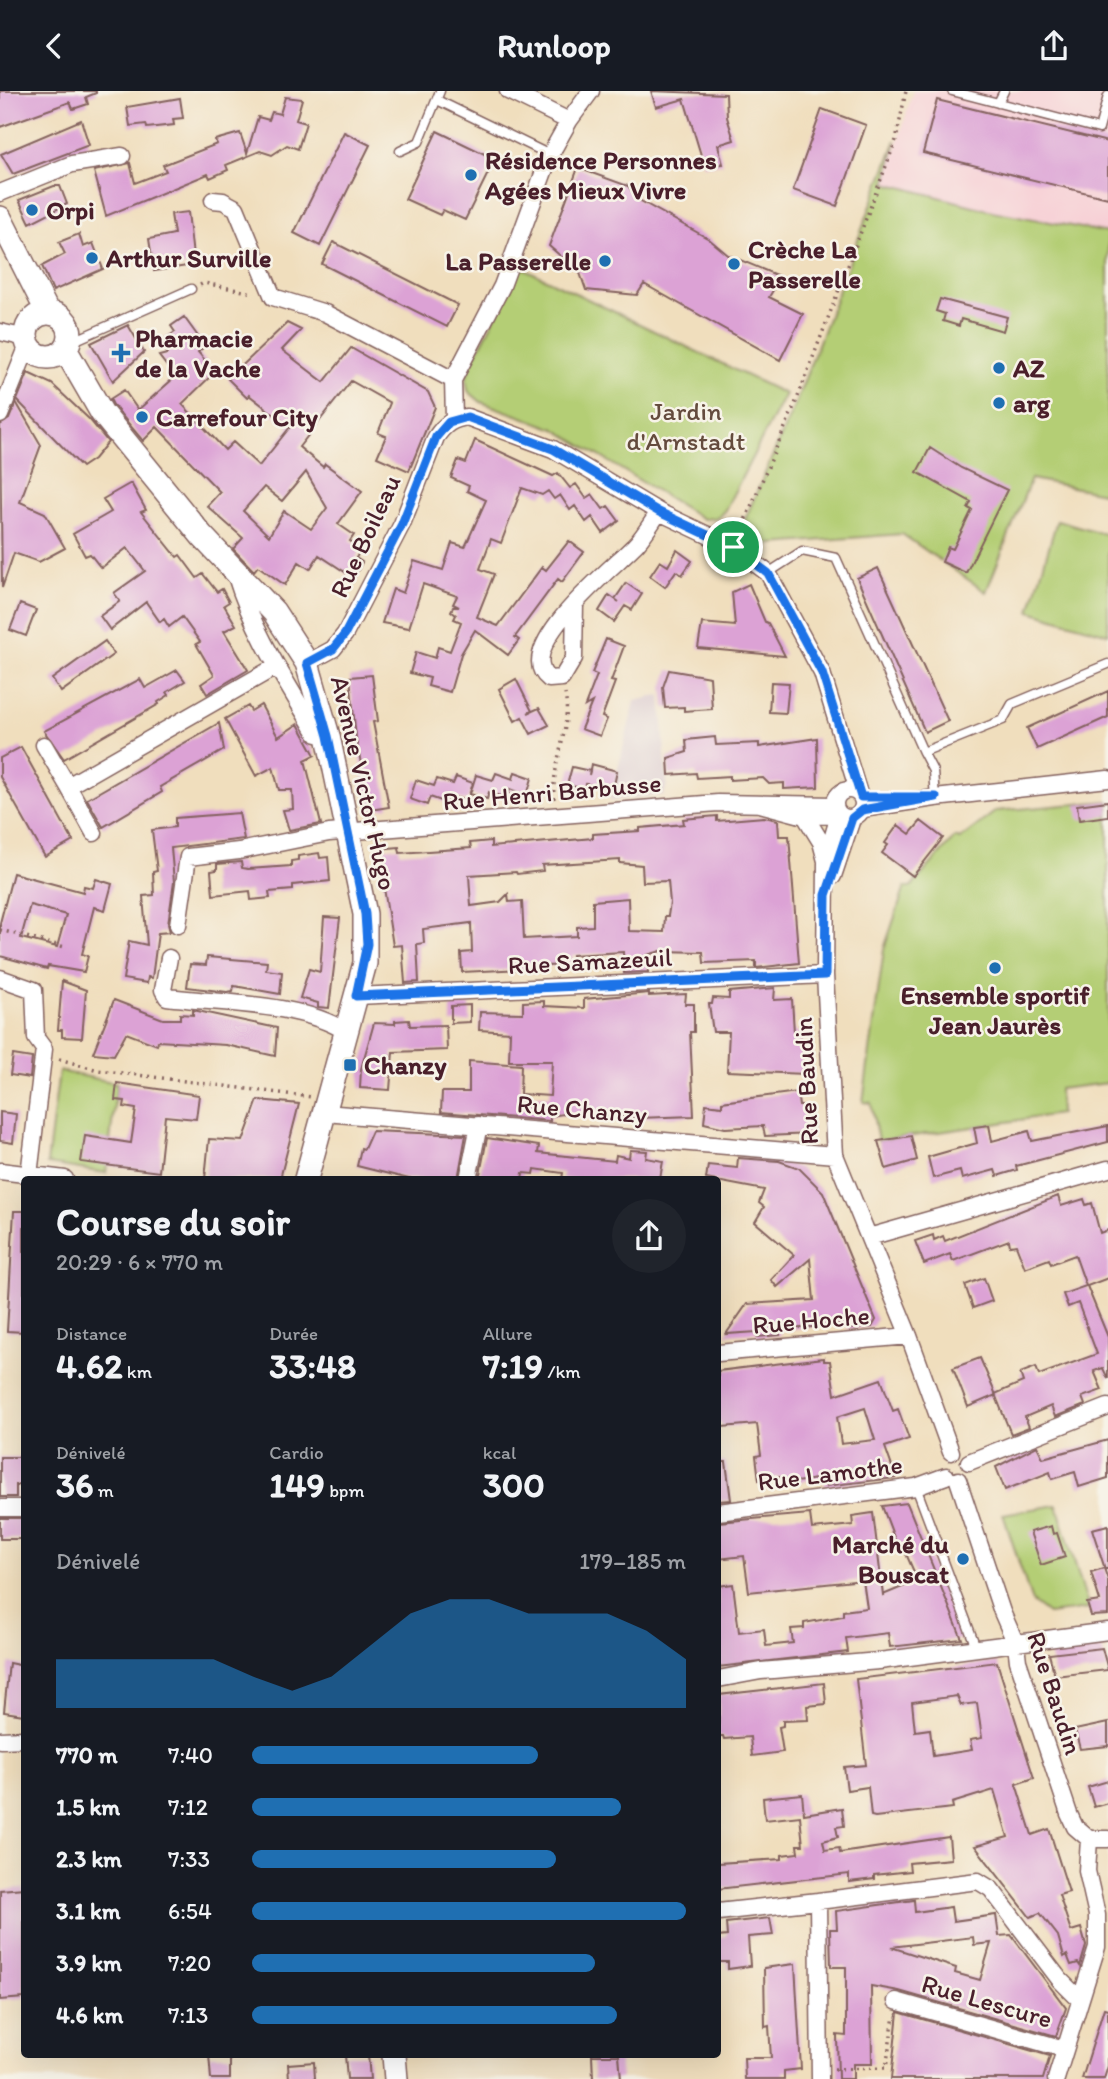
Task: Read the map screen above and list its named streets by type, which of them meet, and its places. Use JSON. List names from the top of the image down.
{
  "streets": {
    "street": [
      "Rue Boileau",
      "Avenue Victor Hugo",
      "Rue Henri Barbusse",
      "Rue Samazeuil",
      "Rue Baudin",
      "Rue Chanzy",
      "Rue Hoche",
      "Rue Lamothe",
      "Rue Lescure"
    ]
  },
  "crossings": [
    ["Rue Boileau", "Avenue Victor Hugo"],
    ["Avenue Victor Hugo", "Rue Henri Barbusse"],
    ["Avenue Victor Hugo", "Rue Samazeuil"],
    ["Avenue Victor Hugo", "Rue Chanzy"],
    ["Rue Henri Barbusse", "Rue Baudin"],
    ["Rue Samazeuil", "Rue Baudin"],
    ["Rue Baudin", "Rue Chanzy"],
    ["Rue Baudin", "Rue Hoche"],
    ["Rue Baudin", "Rue Lamothe"]
  ],
  "parks": ["Jardin d'Arnstadt"],
  "places": {
    "other": [
      "Résidence Personnes Agées Mieux Vivre",
      "Orpi",
      "Arthur Surville",
      "La Passerelle",
      "Crèche La Passerelle",
      "AZ",
      "arg",
      "Carrefour City",
      "Ensemble sportif Jean Jaurès",
      "Marché du Bouscat"
    ],
    "health": ["Pharmacie de la Vache"],
    "transit": ["Chanzy"]
  },
  "page": {
    "header": "Runloop",
    "heading": ["Course du soir", "20:29 · 6 × 770 m"],
    "stats": [
      ["Distance", "4.62 km"],
      ["Durée", "33:48"],
      ["Allure", "7:19 /km"],
      ["Dénivelé", "36 m"],
      ["Cardio", "149 bpm"],
      ["kcal", "300"]
    ],
    "chart": ["Dénivelé", "179–185 m"],
    "list": [
      {
        "name": "770 m",
        "note": "7:40"
      },
      {
        "name": "1.5 km",
        "note": "7:12"
      },
      {
        "name": "2.3 km",
        "note": "7:33"
      },
      {
        "name": "3.1 km",
        "note": "6:54"
      },
      {
        "name": "3.9 km",
        "note": "7:20"
      },
      {
        "name": "4.6 km",
        "note": "7:13"
      }
    ]
  }
}
